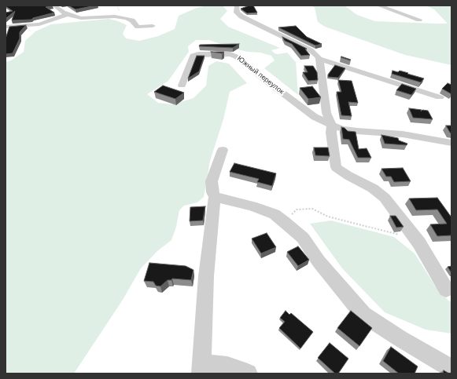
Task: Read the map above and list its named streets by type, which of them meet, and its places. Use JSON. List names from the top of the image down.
{
  "streets": {
    "street": ["Южный переулок"]
  }
}
